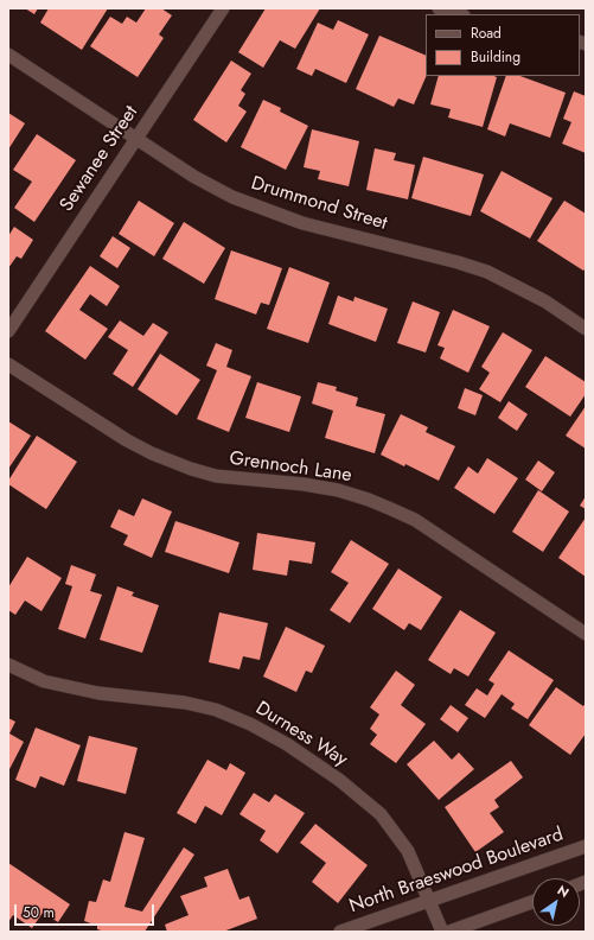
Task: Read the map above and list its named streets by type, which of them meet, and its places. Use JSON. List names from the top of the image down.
{
  "streets": {
    "street": [
      "Sewanee Street",
      "Drummond Street",
      "Grennoch Lane",
      "Durness Way",
      "North Braeswood Boulevard"
    ]
  },
  "crossings": [
    ["Sewanee Street", "Drummond Street"],
    ["Durness Way", "North Braeswood Boulevard"]
  ],
  "legend": ["Road", "Building"],
  "scale_bar": "50 m",
  "north": "top right"
}
